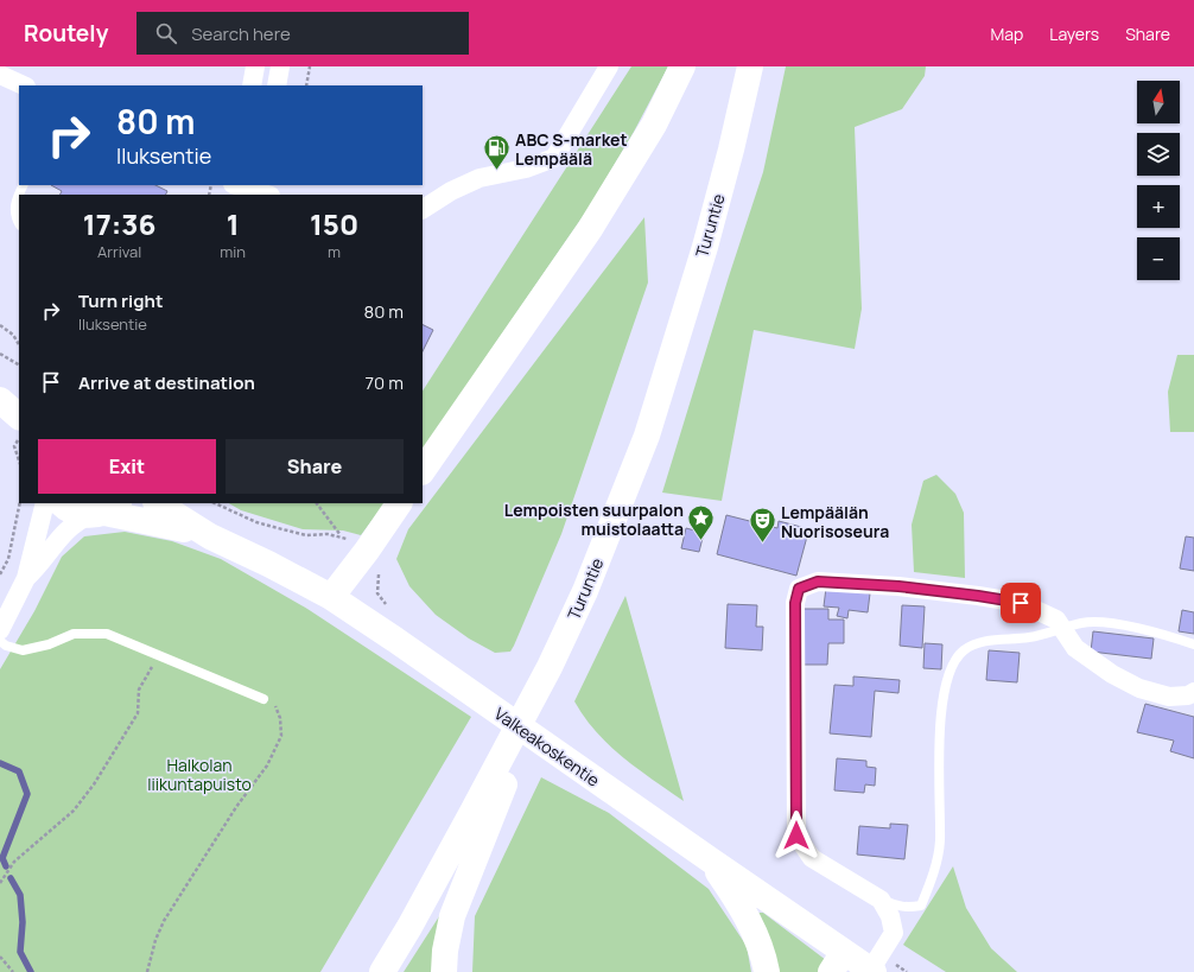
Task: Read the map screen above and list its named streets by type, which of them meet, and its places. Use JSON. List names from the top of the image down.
{
  "streets": {
    "main road": ["Turuntie", "Valkeakoskentie"]
  },
  "parks": ["Halkolan liikuntapuisto"],
  "places": {
    "fuel station": ["ABC S-market Lempäälä"],
    "place": ["Lempoisten suurpalon muistolaatta"],
    "theatre": ["Lempäälän Nuorisoseura"]
  },
  "north": "top",
  "page": {
    "header": "Routely",
    "search": "Search here",
    "nav": ["Map", "Layers", "Share"],
    "map_buttons": ["+", "−"],
    "turn": ["80 m", "Iluksentie"],
    "eta": [
      "17:36",
      "Arrival",
      "1",
      "min",
      "150",
      "m"
    ],
    "list": [
      {
        "name": "Turn right",
        "note": "Iluksentie",
        "value": "80 m"
      },
      {
        "name": "Arrive at destination",
        "value": "70 m"
      }
    ],
    "buttons": ["Exit", "Share"]
  }
}
